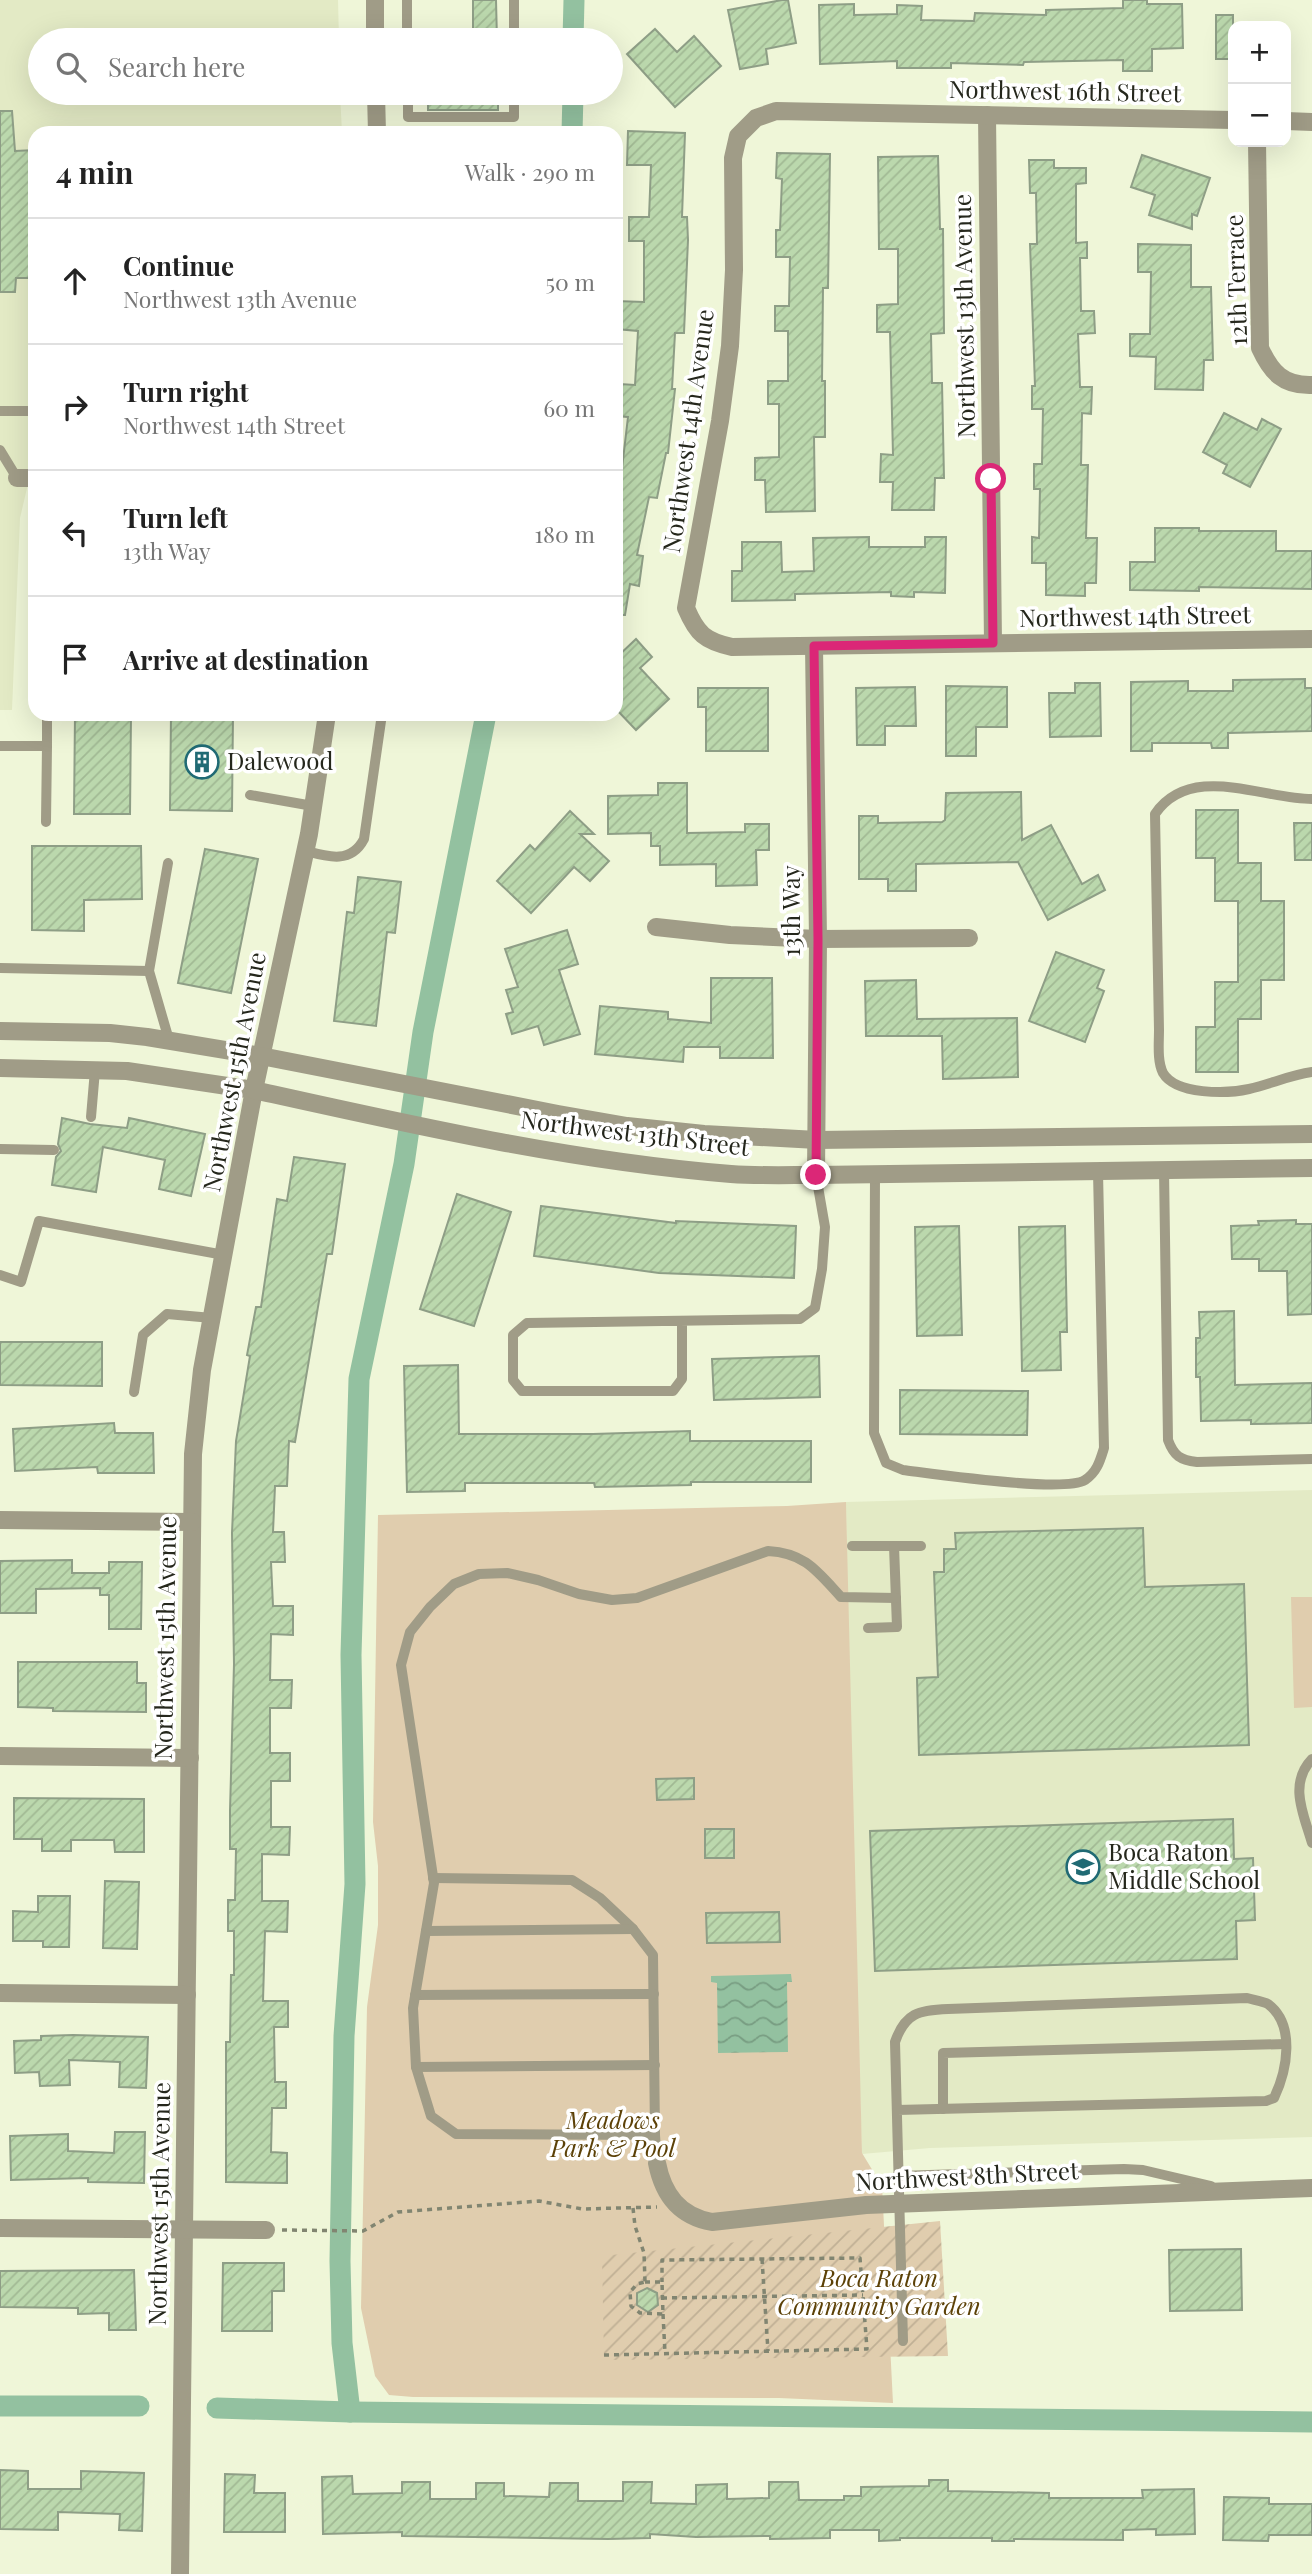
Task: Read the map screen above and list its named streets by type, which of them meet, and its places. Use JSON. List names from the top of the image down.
{
  "streets": {
    "street": [
      "Northwest 16th Street",
      "12th Terrace",
      "Northwest 13th Avenue",
      "Northwest 14th Avenue",
      "Northwest 14th Street",
      "13th Way",
      "Northwest 15th Avenue",
      "Northwest 13th Street",
      "Northwest 8th Street"
    ]
  },
  "crossings": [
    ["Northwest 16th Street", "Northwest 13th Avenue"],
    ["Northwest 16th Street", "Northwest 14th Avenue"],
    ["Northwest 13th Avenue", "Northwest 14th Street"],
    ["Northwest 14th Avenue", "Northwest 14th Street"],
    ["Northwest 14th Street", "13th Way"],
    ["13th Way", "Northwest 13th Street"],
    ["Northwest 15th Avenue", "Northwest 13th Street"]
  ],
  "parks": ["Meadows Park & Pool", "Boca Raton Community Garden"],
  "places": {
    "building": ["Dalewood"],
    "school or university": ["Boca Raton Middle School"]
  },
  "page": {
    "map_buttons": ["+", "−"],
    "search": "Search here",
    "heading": ["4 min", "Walk · 290 m"],
    "list": [
      ["Continue", "Northwest 13th Avenue", "50 m"],
      ["Turn right", "Northwest 14th Street", "60 m"],
      ["Turn left", "13th Way", "180 m"],
      "Arrive at destination"
    ]
  }
}
